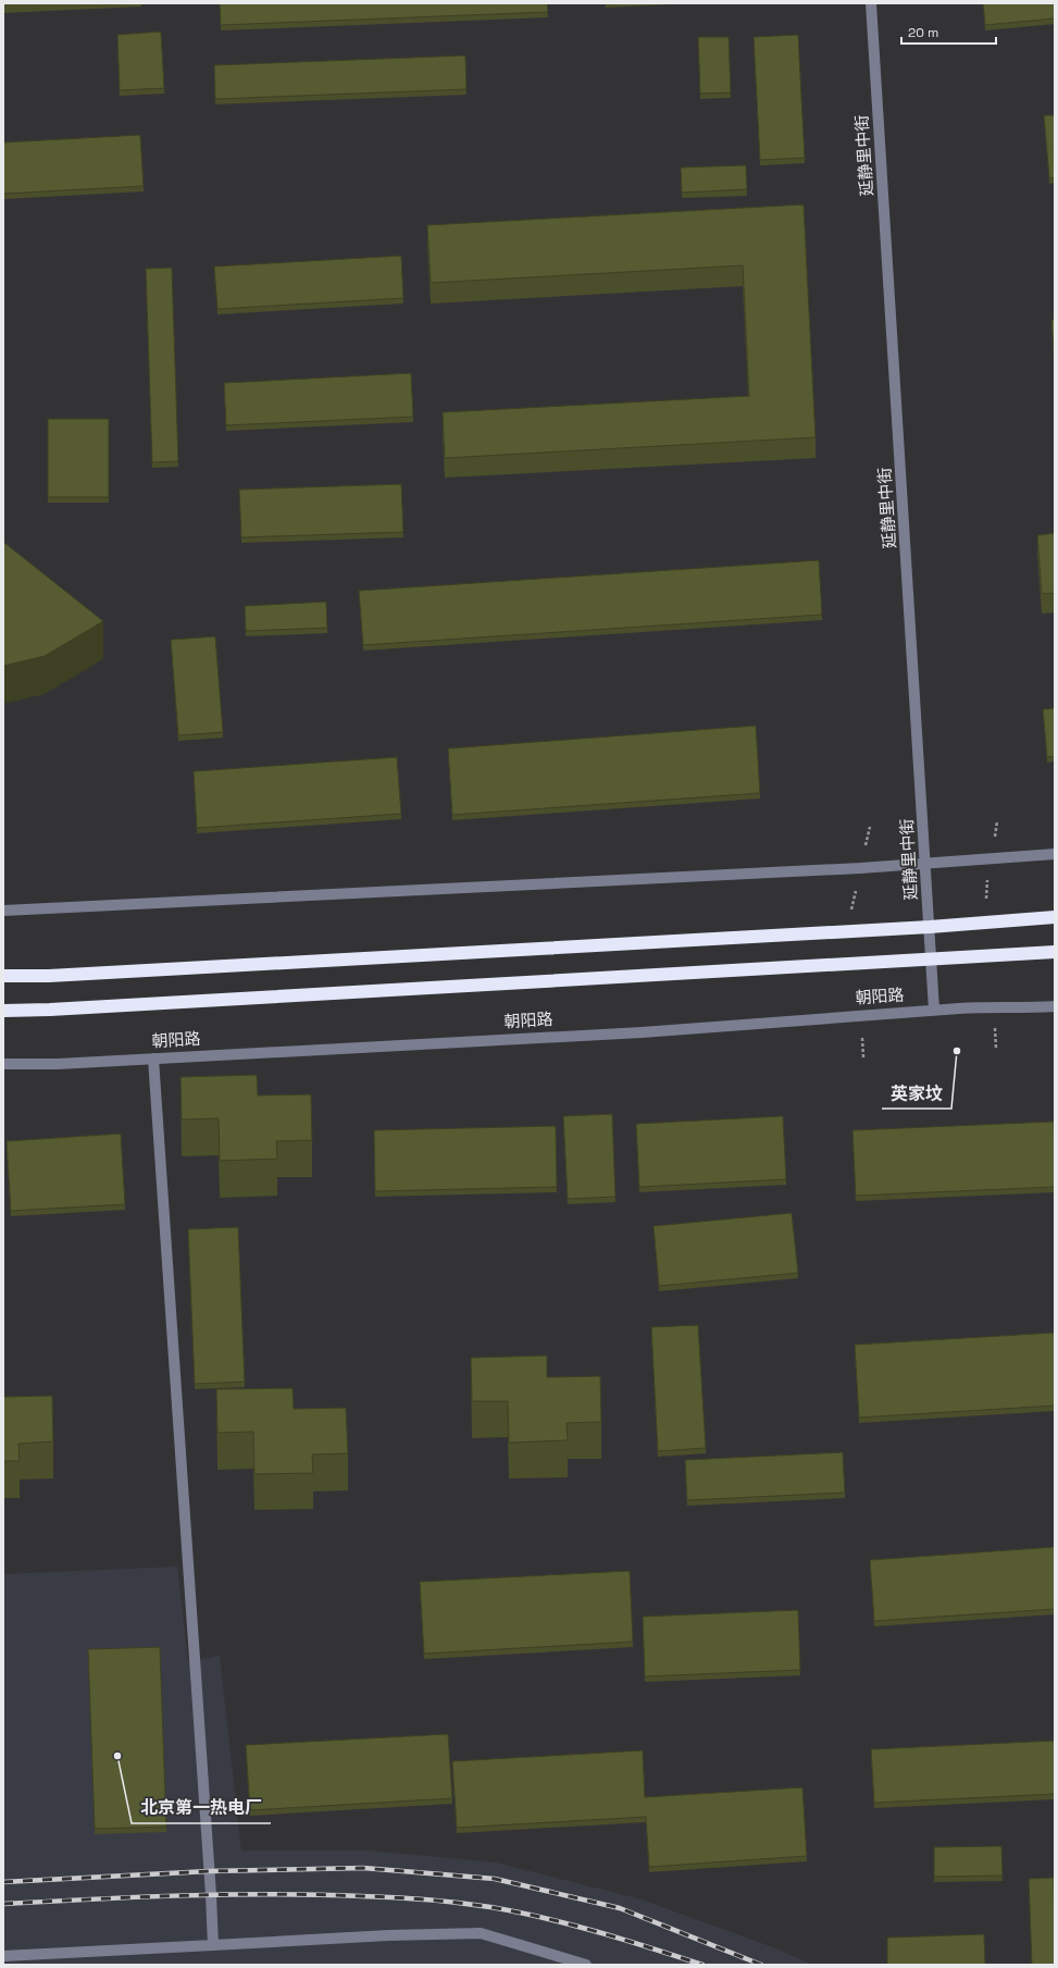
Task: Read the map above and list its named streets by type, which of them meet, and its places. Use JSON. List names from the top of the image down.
{
  "streets": {
    "highway": ["朝阳路"],
    "street": ["延静里中街"]
  },
  "crossings": [
    ["延静里中街", "朝阳路"]
  ],
  "places": ["英家坟", "北京第一热电厂"],
  "scale_bar": "20 m"
}
